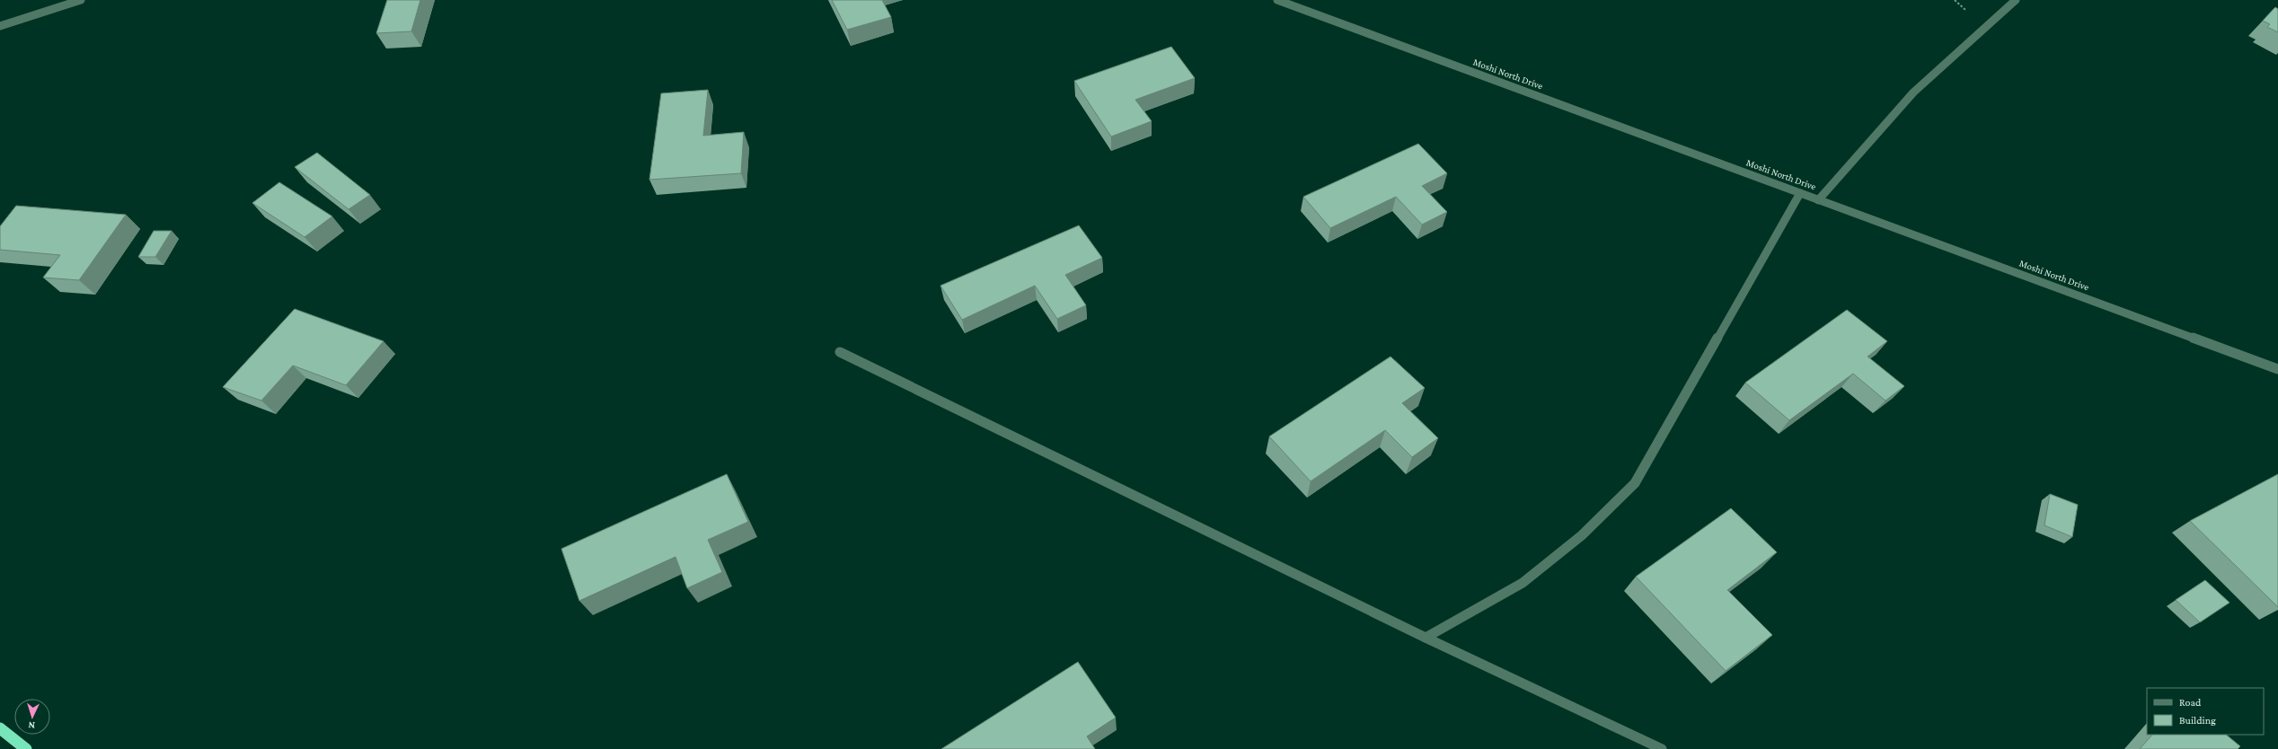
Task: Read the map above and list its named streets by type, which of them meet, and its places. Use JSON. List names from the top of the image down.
{
  "streets": {
    "street": ["Moshi North Drive"]
  },
  "legend": ["Road", "Building"],
  "north": "bottom"
}
